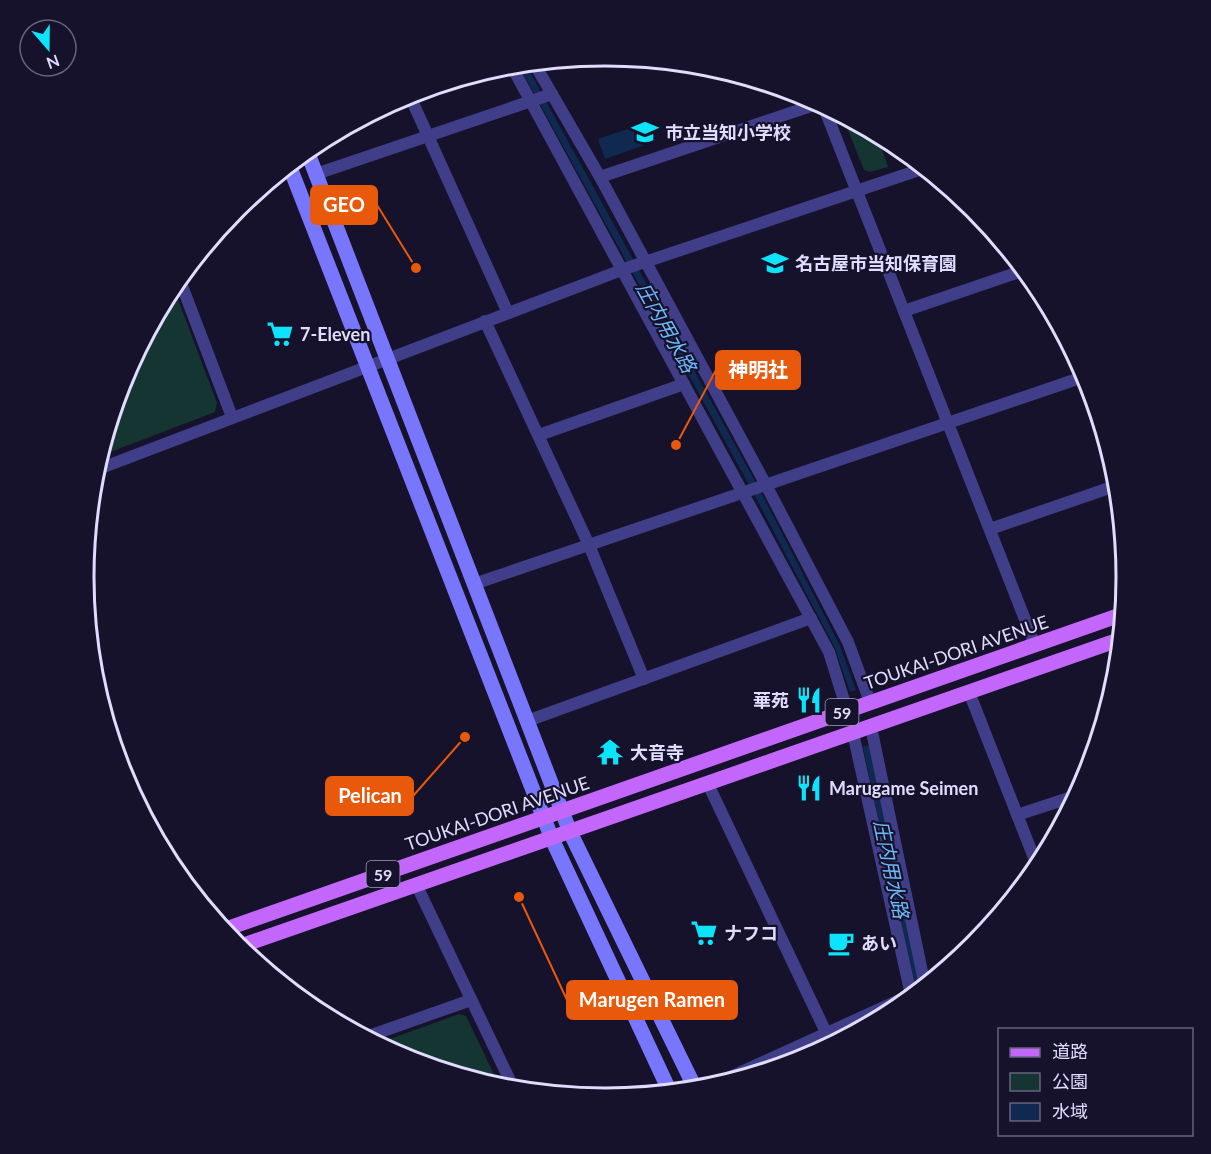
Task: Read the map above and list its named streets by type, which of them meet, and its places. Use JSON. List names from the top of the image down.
{
  "streets": {
    "main road": ["TOUKAI-DORI AVENUE", "59"]
  },
  "water": ["庄内用水路"],
  "places": {
    "school or university": ["市立当知小学校", "名古屋市当知保育園"],
    "other": [
      "GEO",
      "神明社",
      "Pelican",
      "Marugen Ramen"
    ],
    "supermarket": ["7-Eleven", "ナフコ"],
    "restaurant": ["華苑", "Marugame Seimen"],
    "temple": ["大音寺"],
    "cafe": ["あい"]
  },
  "legend": ["道路", "公園", "水域"],
  "north": "bottom"
}
